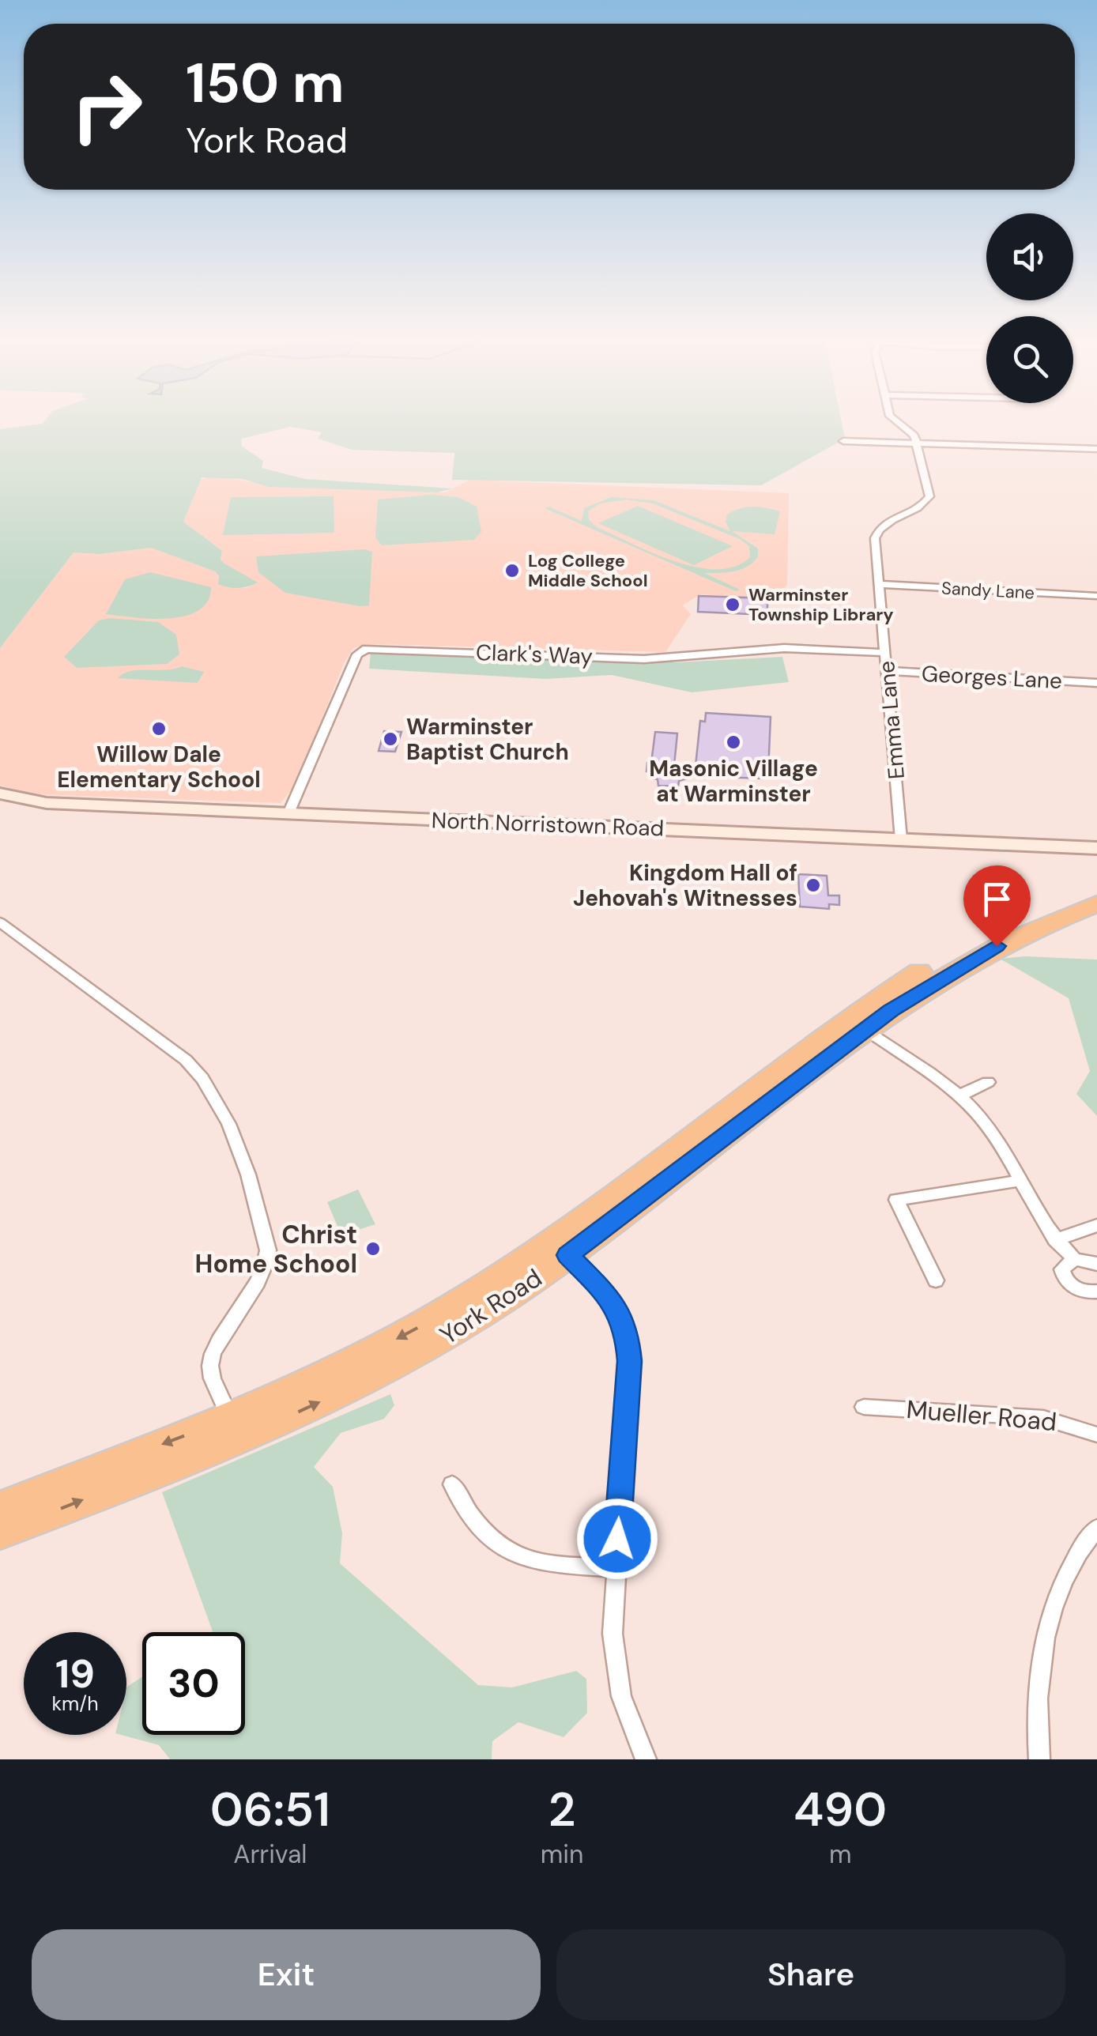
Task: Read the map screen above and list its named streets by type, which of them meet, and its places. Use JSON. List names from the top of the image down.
{
  "streets": {
    "highway": ["York Road"],
    "street": [
      "Sandy Lane",
      "Clark's Way",
      "Georges Lane",
      "Emma Lane",
      "North Norristown Road",
      "Mueller Road"
    ]
  },
  "crossings": [
    ["Sandy Lane", "Emma Lane"],
    ["Clark's Way", "Emma Lane"],
    ["Clark's Way", "North Norristown Road"],
    ["Georges Lane", "Emma Lane"],
    ["Emma Lane", "North Norristown Road"]
  ],
  "places": [
    "Log College Middle School",
    "Warminster Township Library",
    "Willow Dale Elementary School",
    "Warminster Baptist Church",
    "Masonic Village at Warminster",
    "Kingdom Hall of Jehovah's Witnesses",
    "Christ Home School"
  ],
  "page": {
    "turn": ["150 m", "York Road"],
    "speed": "19 km/h",
    "limit": "30",
    "eta": [
      "06:51",
      "Arrival",
      "2",
      "min",
      "490",
      "m"
    ],
    "buttons": ["Exit", "Share"]
  }
}
